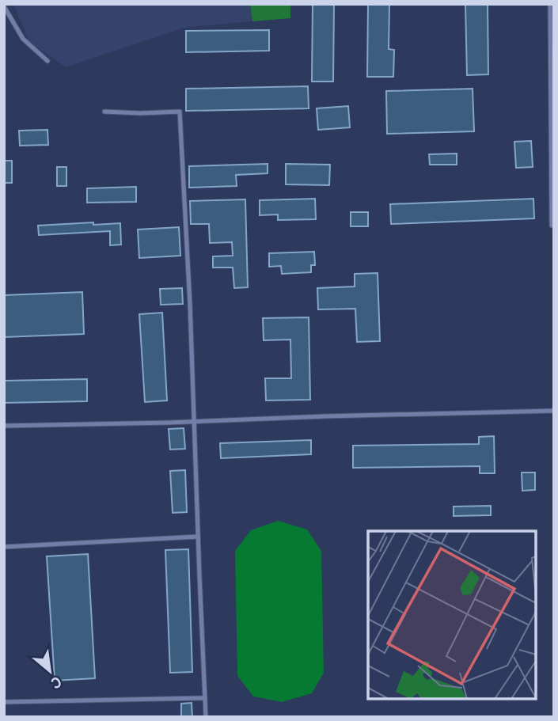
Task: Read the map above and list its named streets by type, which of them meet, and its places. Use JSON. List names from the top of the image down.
{
  "north": "bottom right"
}
